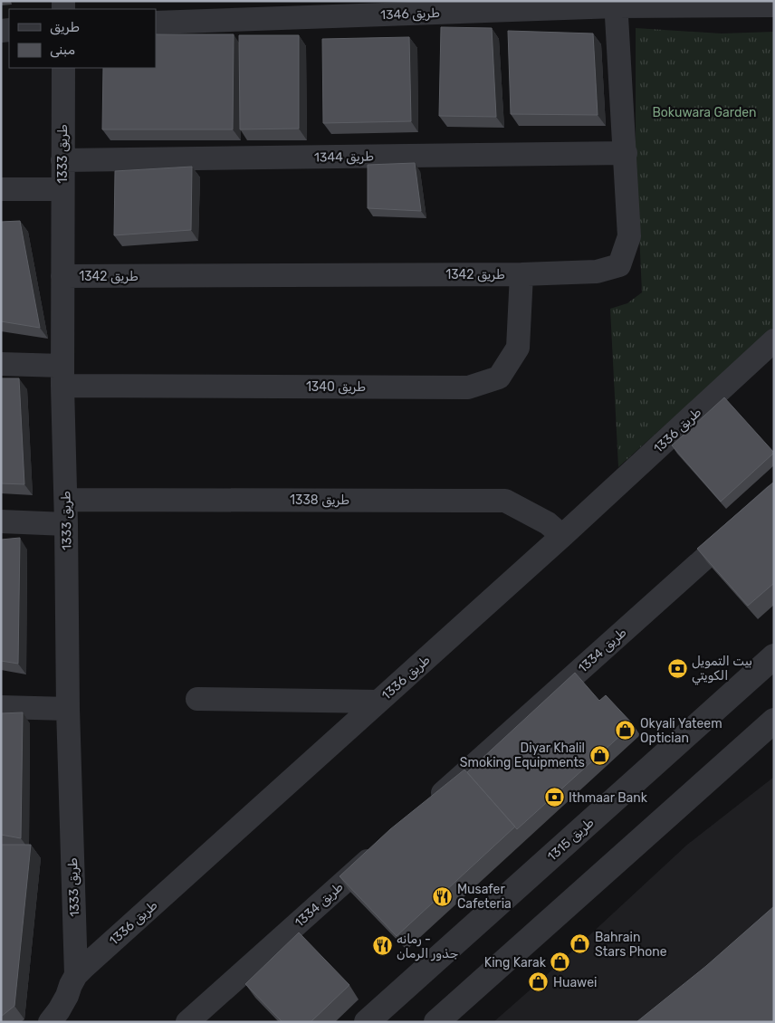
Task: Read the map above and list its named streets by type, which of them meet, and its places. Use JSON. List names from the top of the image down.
{
  "streets": {
    "street": [
      "طريق 1346",
      "طريق 1333",
      "طريق 1344",
      "طريق 1342",
      "طريق 1340",
      "طريق 1336",
      "طريق 1338",
      "طريق 1334",
      "طريق 1315"
    ]
  },
  "crossings": [
    ["طريق 1346", "طريق 1342"],
    ["طريق 1333", "طريق 1344"],
    ["طريق 1333", "طريق 1342"],
    ["طريق 1333", "طريق 1340"],
    ["طريق 1333", "طريق 1336"],
    ["طريق 1333", "طريق 1338"],
    ["طريق 1344", "طريق 1342"],
    ["طريق 1342", "طريق 1340"],
    ["طريق 1336", "طريق 1338"]
  ],
  "parks": ["Bokuwara Garden"],
  "places": {
    "bank": ["بيت التمويل الكويتي", "Ithmaar Bank"],
    "shop": [
      "Okyali Yateem Optician",
      "Diyar Khalil Smoking Equipments",
      "Bahrain Stars Phone",
      "King Karak",
      "Huawei"
    ],
    "restaurant": ["Musafer Cafeteria", "رمانه - جذور الرمان"]
  },
  "legend": ["طريق", "مبنى"]
}
